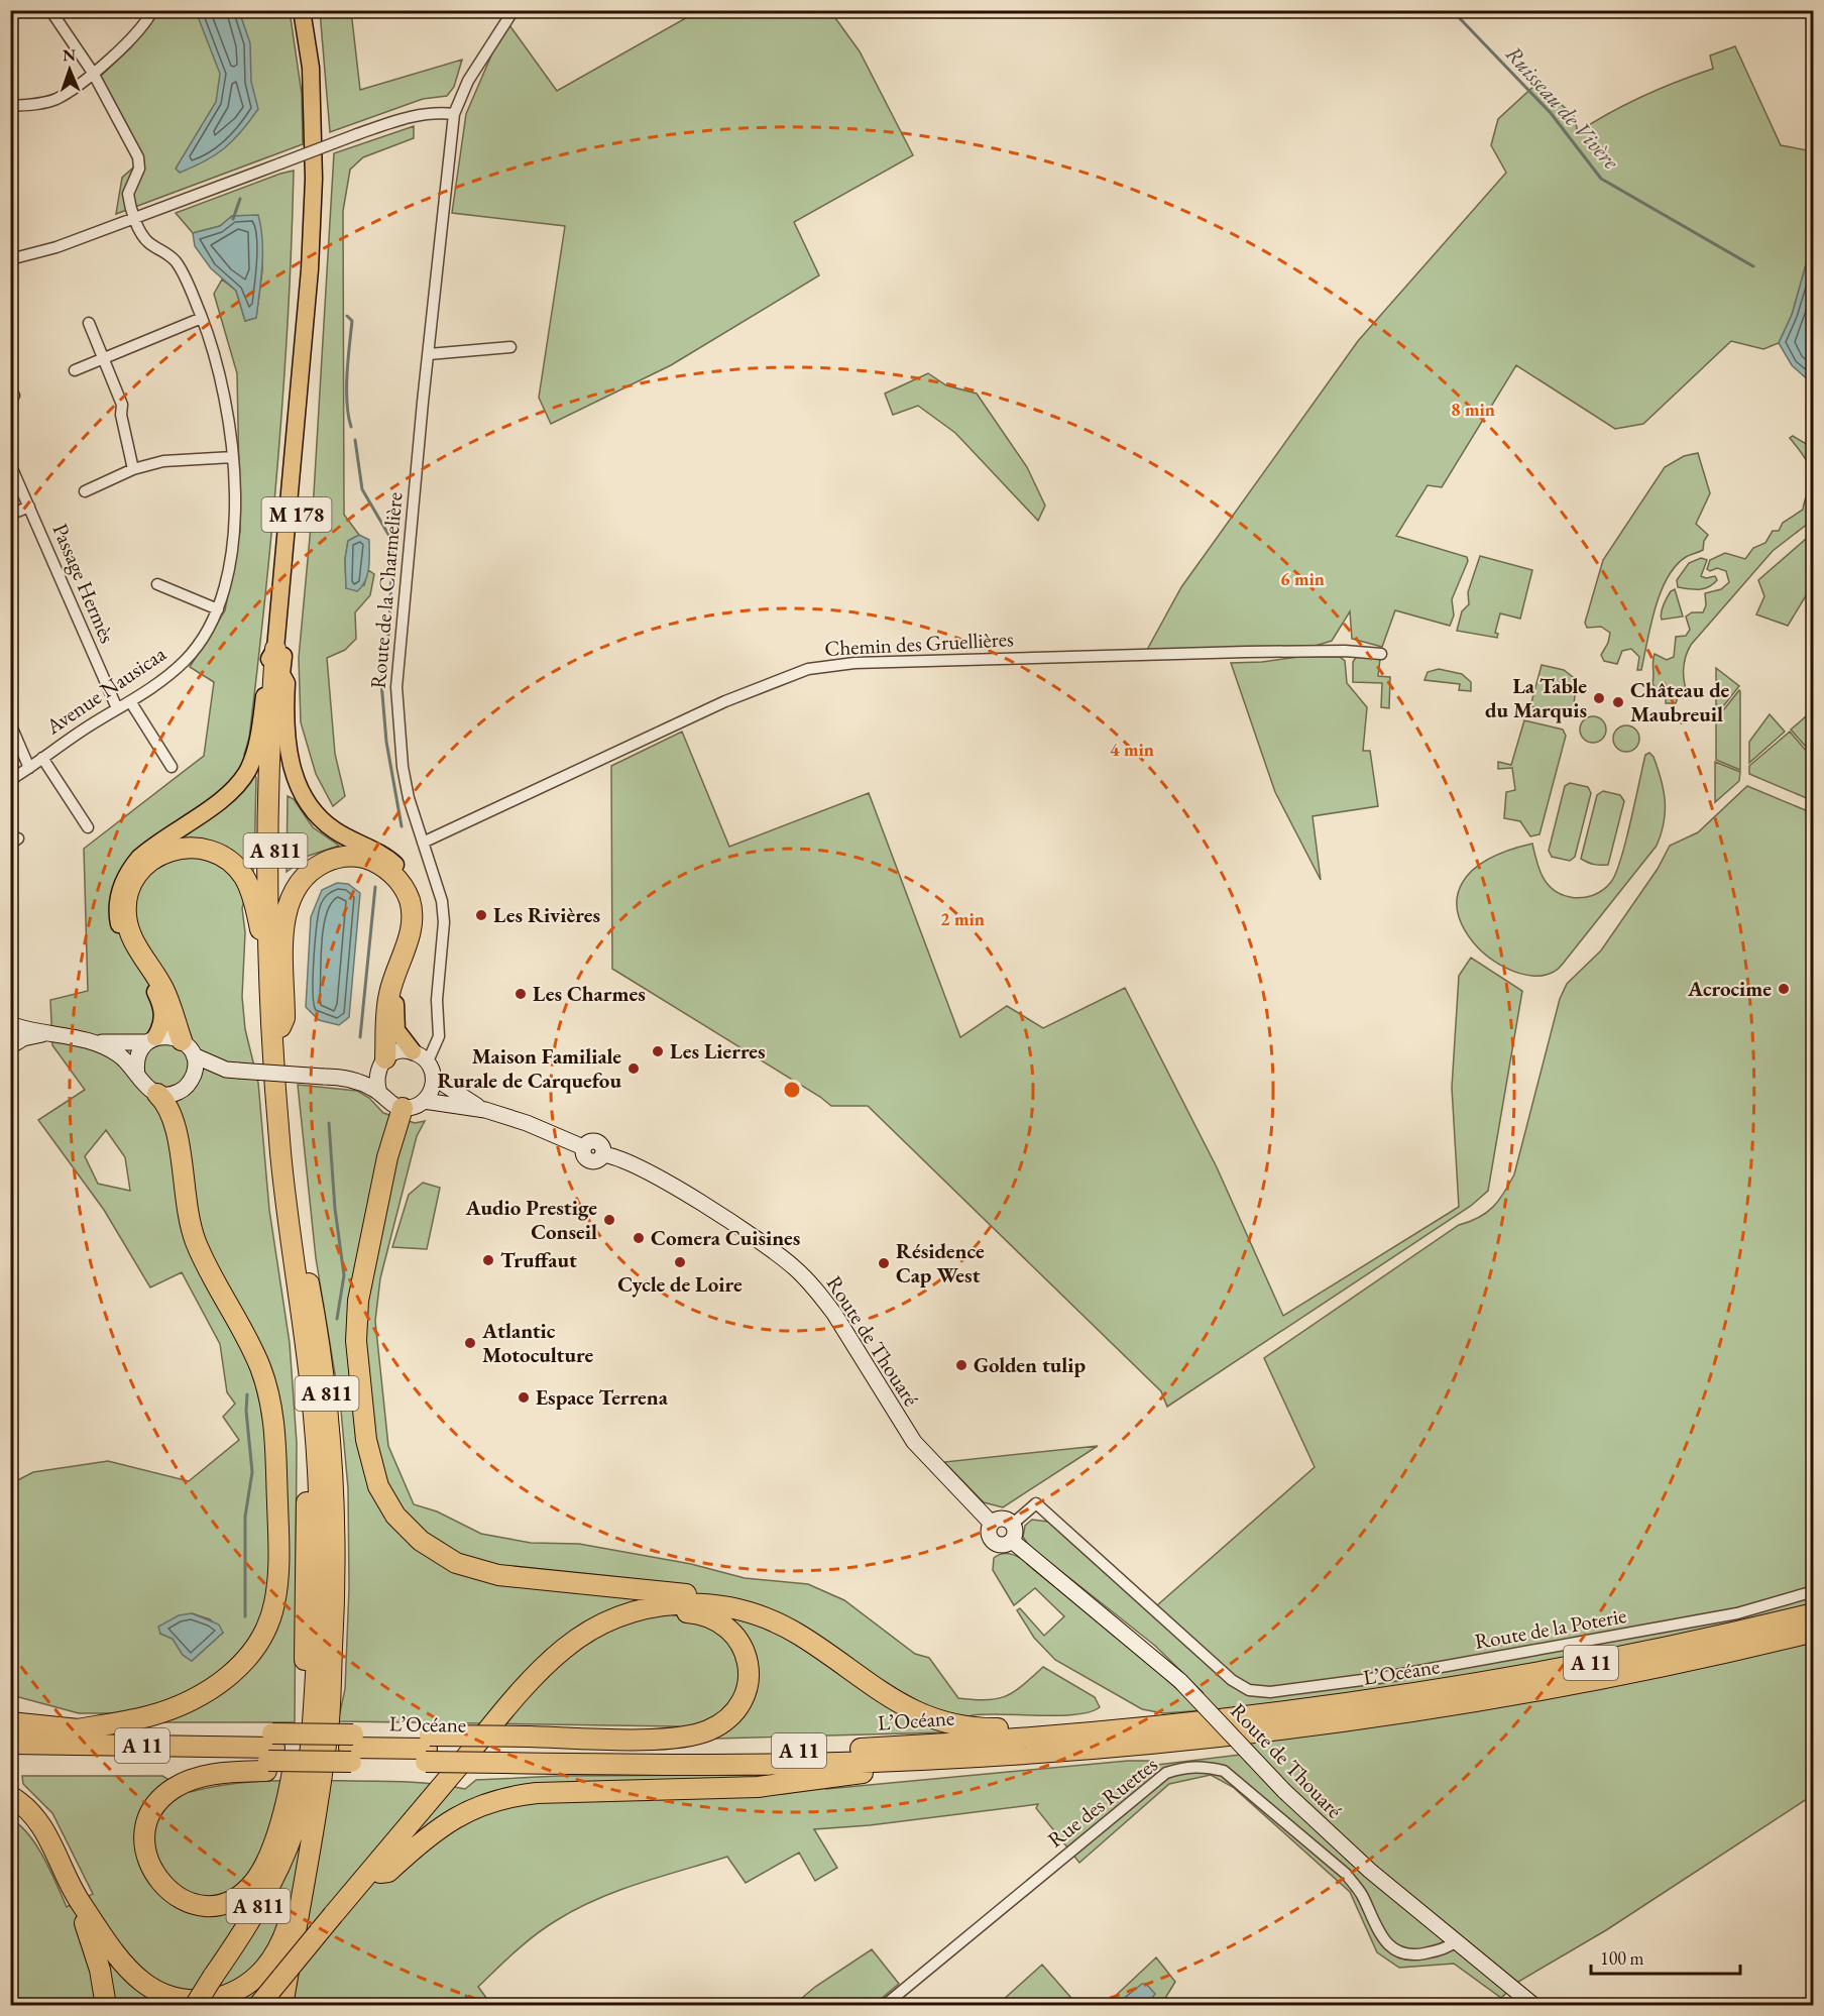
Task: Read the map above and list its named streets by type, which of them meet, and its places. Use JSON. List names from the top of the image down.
{
  "streets": {
    "highway": ["A 811", "A 11", "L’Océane"],
    "main road": ["M 178", "Route de Thouaré"],
    "street": [
      "Passage Hermès",
      "Route de la Charmelière",
      "Chemin des Gruellières",
      "Avenue Nausicaa",
      "Route de la Poterie",
      "Rue des Ruettes"
    ]
  },
  "crossings": [
    ["M 178", "A 811"],
    ["Passage Hermès", "Avenue Nausicaa"],
    ["Route de la Charmelière", "Chemin des Gruellières"],
    ["Route de Thouaré", "Route de la Poterie"],
    ["Route de Thouaré", "Rue des Ruettes"]
  ],
  "water": ["Ruisseau de Vivère"],
  "places": [
    "La Table du Marquis",
    "Château de Maubreuil",
    "Les Rivières",
    "Acrocime",
    "Les Charmes",
    "Les Lierres",
    "Maison Familiale Rurale de Carquefou",
    "Audio Prestige Conseil",
    "Comera Cuisines",
    "Truffaut",
    "Cycle de Loire",
    "Résidence Cap West",
    "Atlantic Motoculture",
    "Golden tulip",
    "Espace Terrena"
  ],
  "scale_bar": "100 m",
  "north": "top",
  "rings": [
    "8 min",
    "6 min",
    "4 min",
    "2 min"
  ]
}
